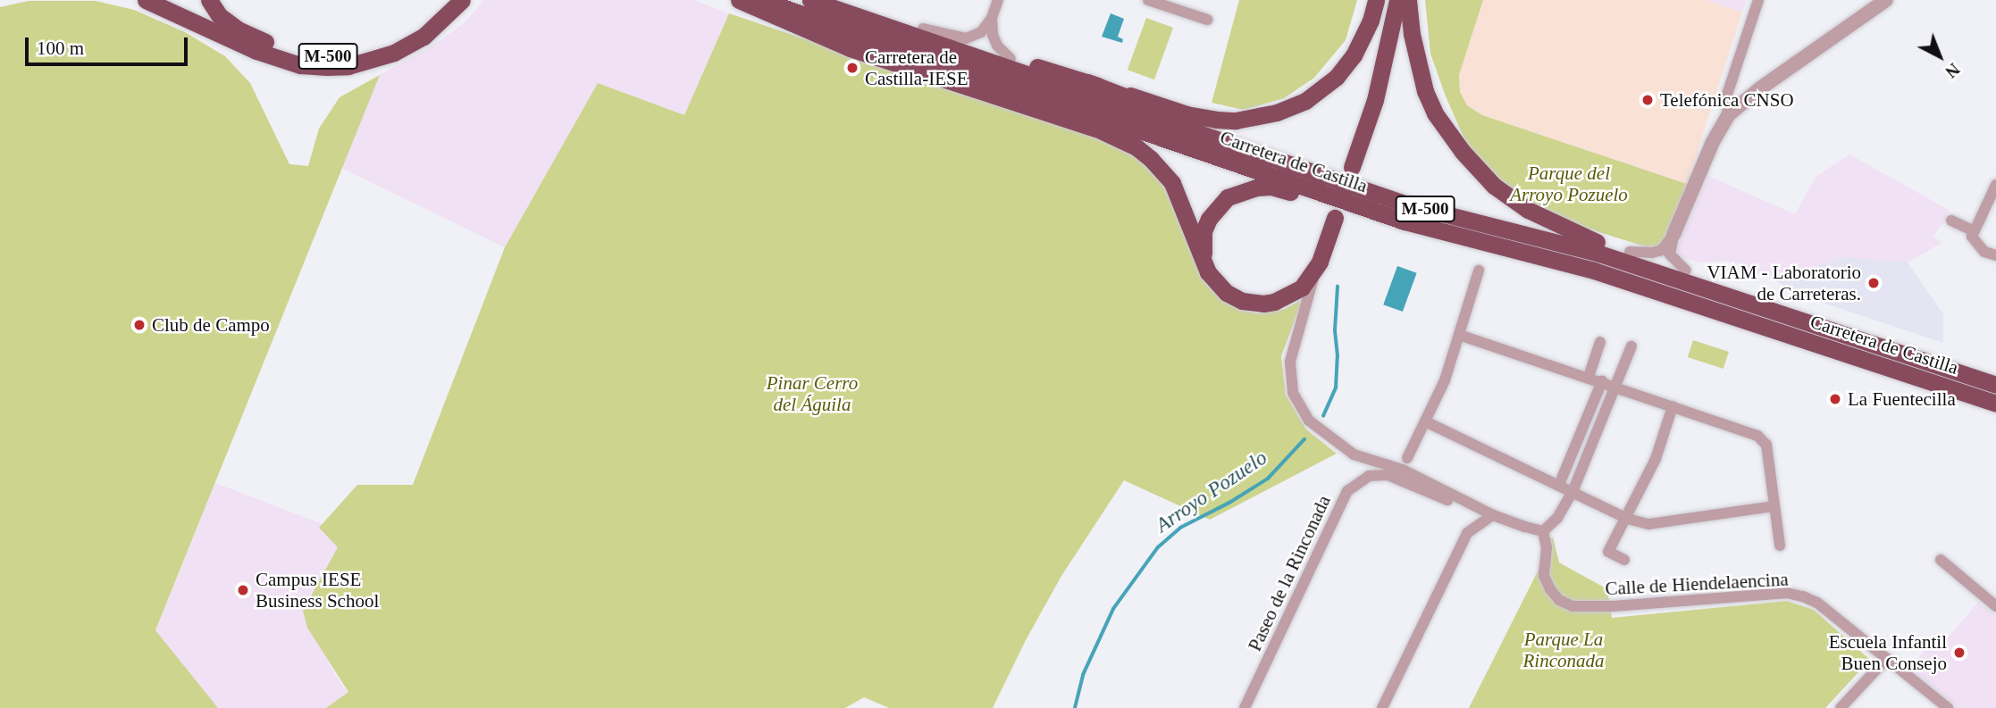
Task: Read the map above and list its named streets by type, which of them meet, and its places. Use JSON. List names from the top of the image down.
{
  "streets": {
    "highway": ["M-500", "Carretera de Castilla"],
    "street": ["Paseo de la Rinconada", "Calle de Hiendelaencina"]
  },
  "crossings": [
    ["M-500", "Carretera de Castilla"],
    ["Paseo de la Rinconada", "Calle de Hiendelaencina"]
  ],
  "water": ["Arroyo Pozuelo"],
  "parks": ["Parque del Arroyo Pozuelo", "Pinar Cerro del Águila", "Parque La Rinconada"],
  "places": [
    "Carretera de Castilla-IESE",
    "Telefónica CNSO",
    "VIAM - Laboratorio de Carreteras.",
    "Club de Campo",
    "La Fuentecilla",
    "Campus IESE Business School",
    "Escuela Infantil Buen Consejo"
  ],
  "scale_bar": "100 m",
  "north": "bottom right"
}
